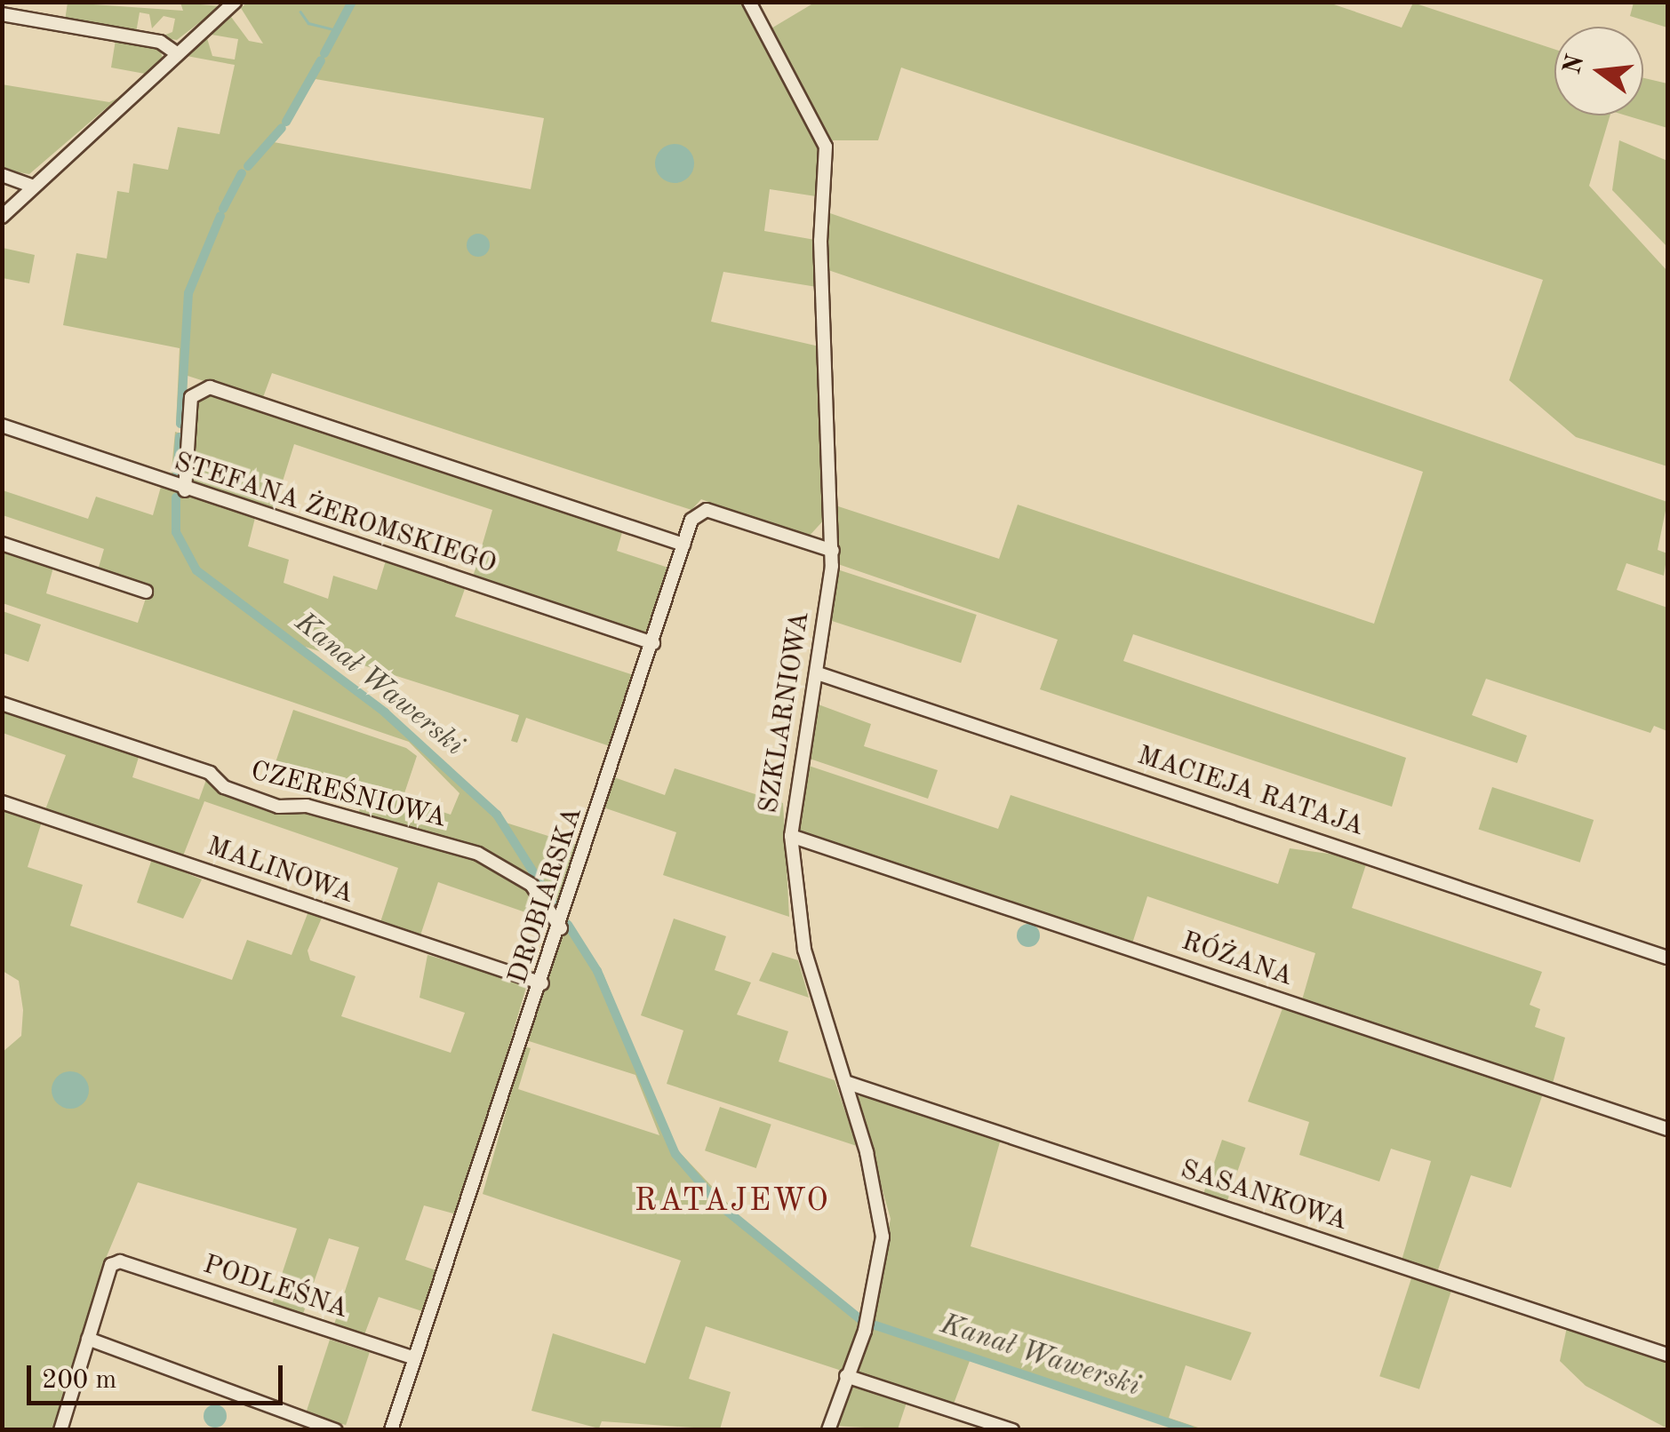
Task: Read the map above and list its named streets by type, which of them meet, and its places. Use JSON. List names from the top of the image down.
{
  "streets": {
    "street": [
      "STEFANA ŻEROMSKIEGO",
      "SZKLARNIOWA",
      "MACIEJA RATAJA",
      "CZEREŚNIOWA",
      "MALINOWA",
      "DROBIARSKA",
      "RÓŻANA",
      "SASANKOWA",
      "PODLEŚNA"
    ]
  },
  "crossings": [
    ["STEFANA ŻEROMSKIEGO", "DROBIARSKA"],
    ["SZKLARNIOWA", "MACIEJA RATAJA"],
    ["SZKLARNIOWA", "DROBIARSKA"],
    ["SZKLARNIOWA", "RÓŻANA"],
    ["SZKLARNIOWA", "SASANKOWA"],
    ["CZEREŚNIOWA", "DROBIARSKA"],
    ["MALINOWA", "DROBIARSKA"],
    ["DROBIARSKA", "PODLEŚNA"]
  ],
  "districts": ["RATAJEWO"],
  "water": ["Kanał Wawerski"],
  "scale_bar": "200 m",
  "north": "left"
}
